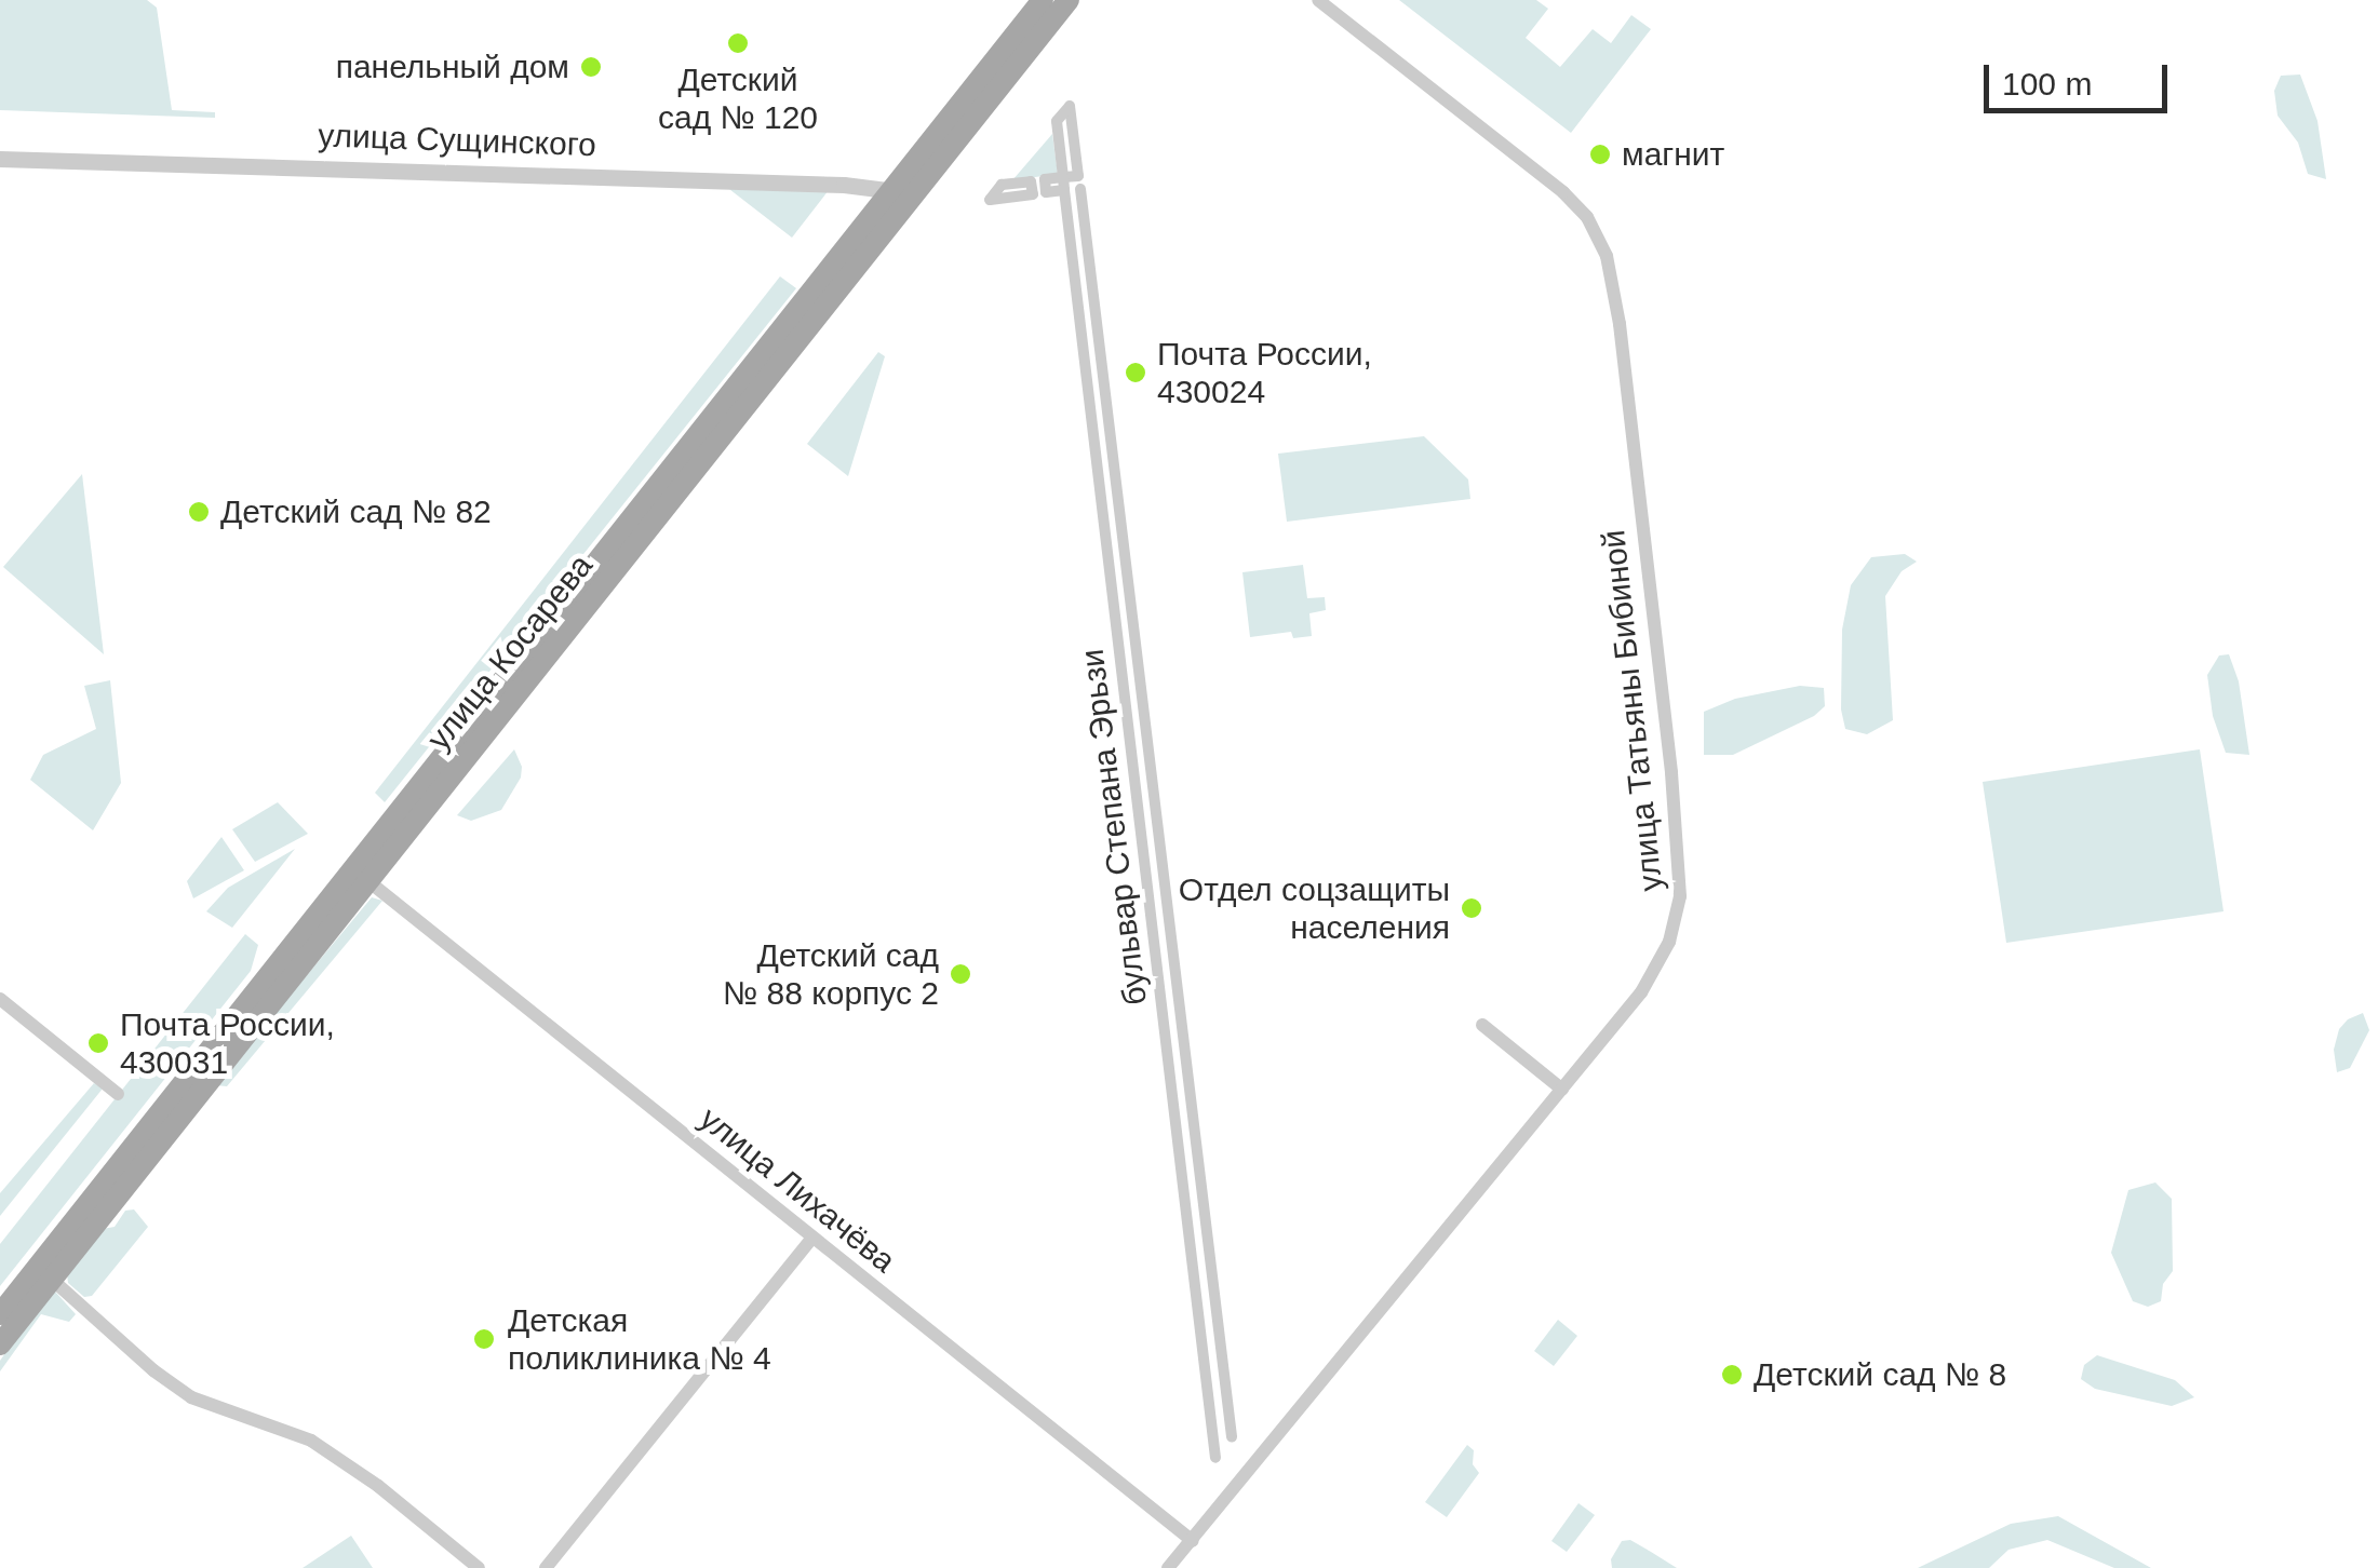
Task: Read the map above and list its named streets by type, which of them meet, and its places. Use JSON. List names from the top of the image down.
{
  "streets": {
    "main road": ["улица Косарева"],
    "street": [
      "улица Сущинского",
      "улица Татьяны Бибиной",
      "бульвар Степана Эрьзи",
      "улица Лихачёва"
    ]
  },
  "crossings": [
    ["улица Сущинского", "улица Косарева"],
    ["улица Косарева", "улица Лихачёва"],
    ["улица Татьяны Бибиной", "улица Лихачёва"]
  ],
  "places": [
    "Детский сад № 120",
    "панельный дом",
    "магнит",
    "Почта России, 430024",
    "Детский сад № 82",
    "Отдел соцзащиты населения",
    "Детский сад № 88 корпус 2",
    "Почта России, 430031",
    "Детская поликлиника № 4",
    "Детский сад № 8"
  ],
  "scale_bar": "100 m"
}
